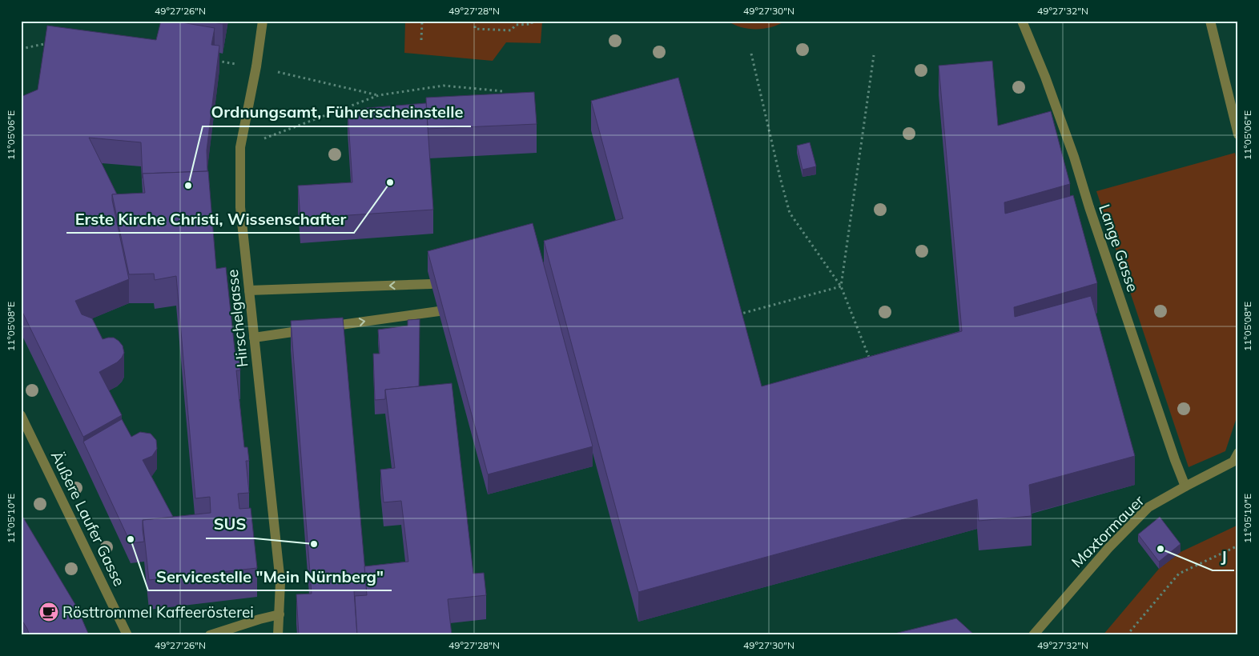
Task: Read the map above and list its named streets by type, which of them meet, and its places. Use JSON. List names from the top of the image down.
{
  "streets": {
    "street": [
      "Lange Gasse",
      "Hirschelgasse",
      "Äußere Laufer Gasse",
      "Maxtormauer"
    ]
  },
  "crossings": [
    ["Lange Gasse", "Maxtormauer"]
  ],
  "places": {
    "other": [
      "Erste Kirche Christi, Wissenschafter",
      "Ordnungsamt, Führerscheinstelle",
      "Servicestelle \"Mein Nürnberg\"",
      "SUS",
      "J"
    ],
    "cafe": ["Rösttrommel Kaffeerösterei"]
  },
  "coordinates": [
    "49°27'26\"N",
    "49°27'28\"N",
    "49°27'30\"N",
    "49°27'32\"N",
    "11°05'06\"E",
    "11°05'08\"E",
    "11°05'10\"E"
  ]
}
